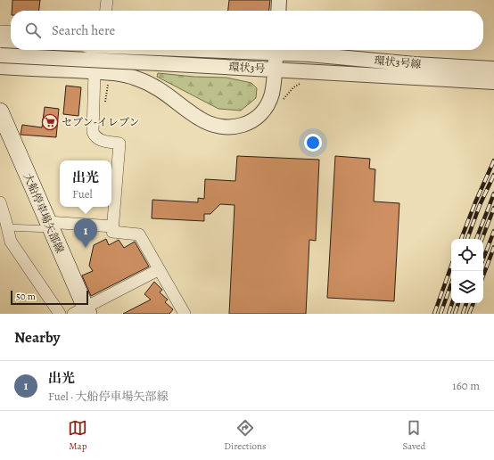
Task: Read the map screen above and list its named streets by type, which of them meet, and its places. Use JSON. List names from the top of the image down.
{
  "streets": {
    "main road": ["大船停車場矢部線"],
    "street": ["環状3号線", "環状3号"]
  },
  "crossings": [
    ["環状3号線", "環状3号"]
  ],
  "places": {
    "supermarket": ["セブン-イレブン"]
  },
  "scale_bar": "50 m",
  "page": {
    "search": "Search here",
    "popup": ["出光", "Fuel"],
    "pins": "1",
    "scale": "50 m",
    "heading": "Nearby",
    "list": [
      {
        "mark": "1",
        "name": "出光",
        "note": "Fuel · 大船停車場矢部線",
        "value": "160 m"
      }
    ],
    "nav": ["Map", "Directions", "Saved"]
  }
}
